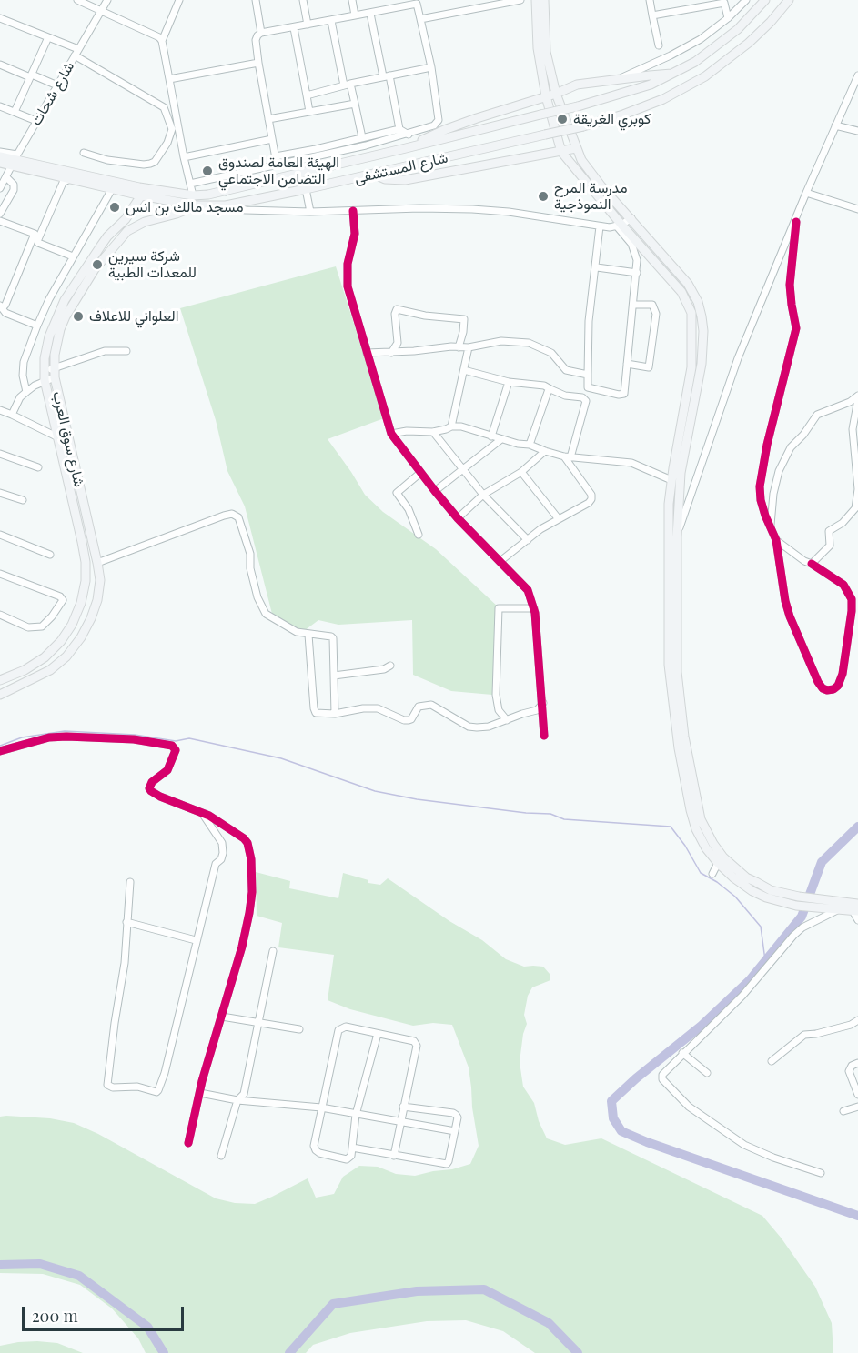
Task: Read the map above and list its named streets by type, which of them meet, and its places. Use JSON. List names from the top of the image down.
{
  "streets": {
    "main road": ["شارع المستشفى", "شارع سوق العرب"],
    "street": ["شارع شحات"]
  },
  "crossings": [
    ["شارع شحات", "شارع المستشفى"],
    ["شارع المستشفى", "شارع سوق العرب"]
  ],
  "places": [
    "كوبري الغريقة",
    "الهيئة العامة لصندوق التضامن الاجتماعي",
    "مدرسة المرح النموذجية",
    "مسجد مالك بن انس",
    "شركة سيرين للمعدات الطبية",
    "العلواني للاعلاف"
  ],
  "scale_bar": "200 m"
}
